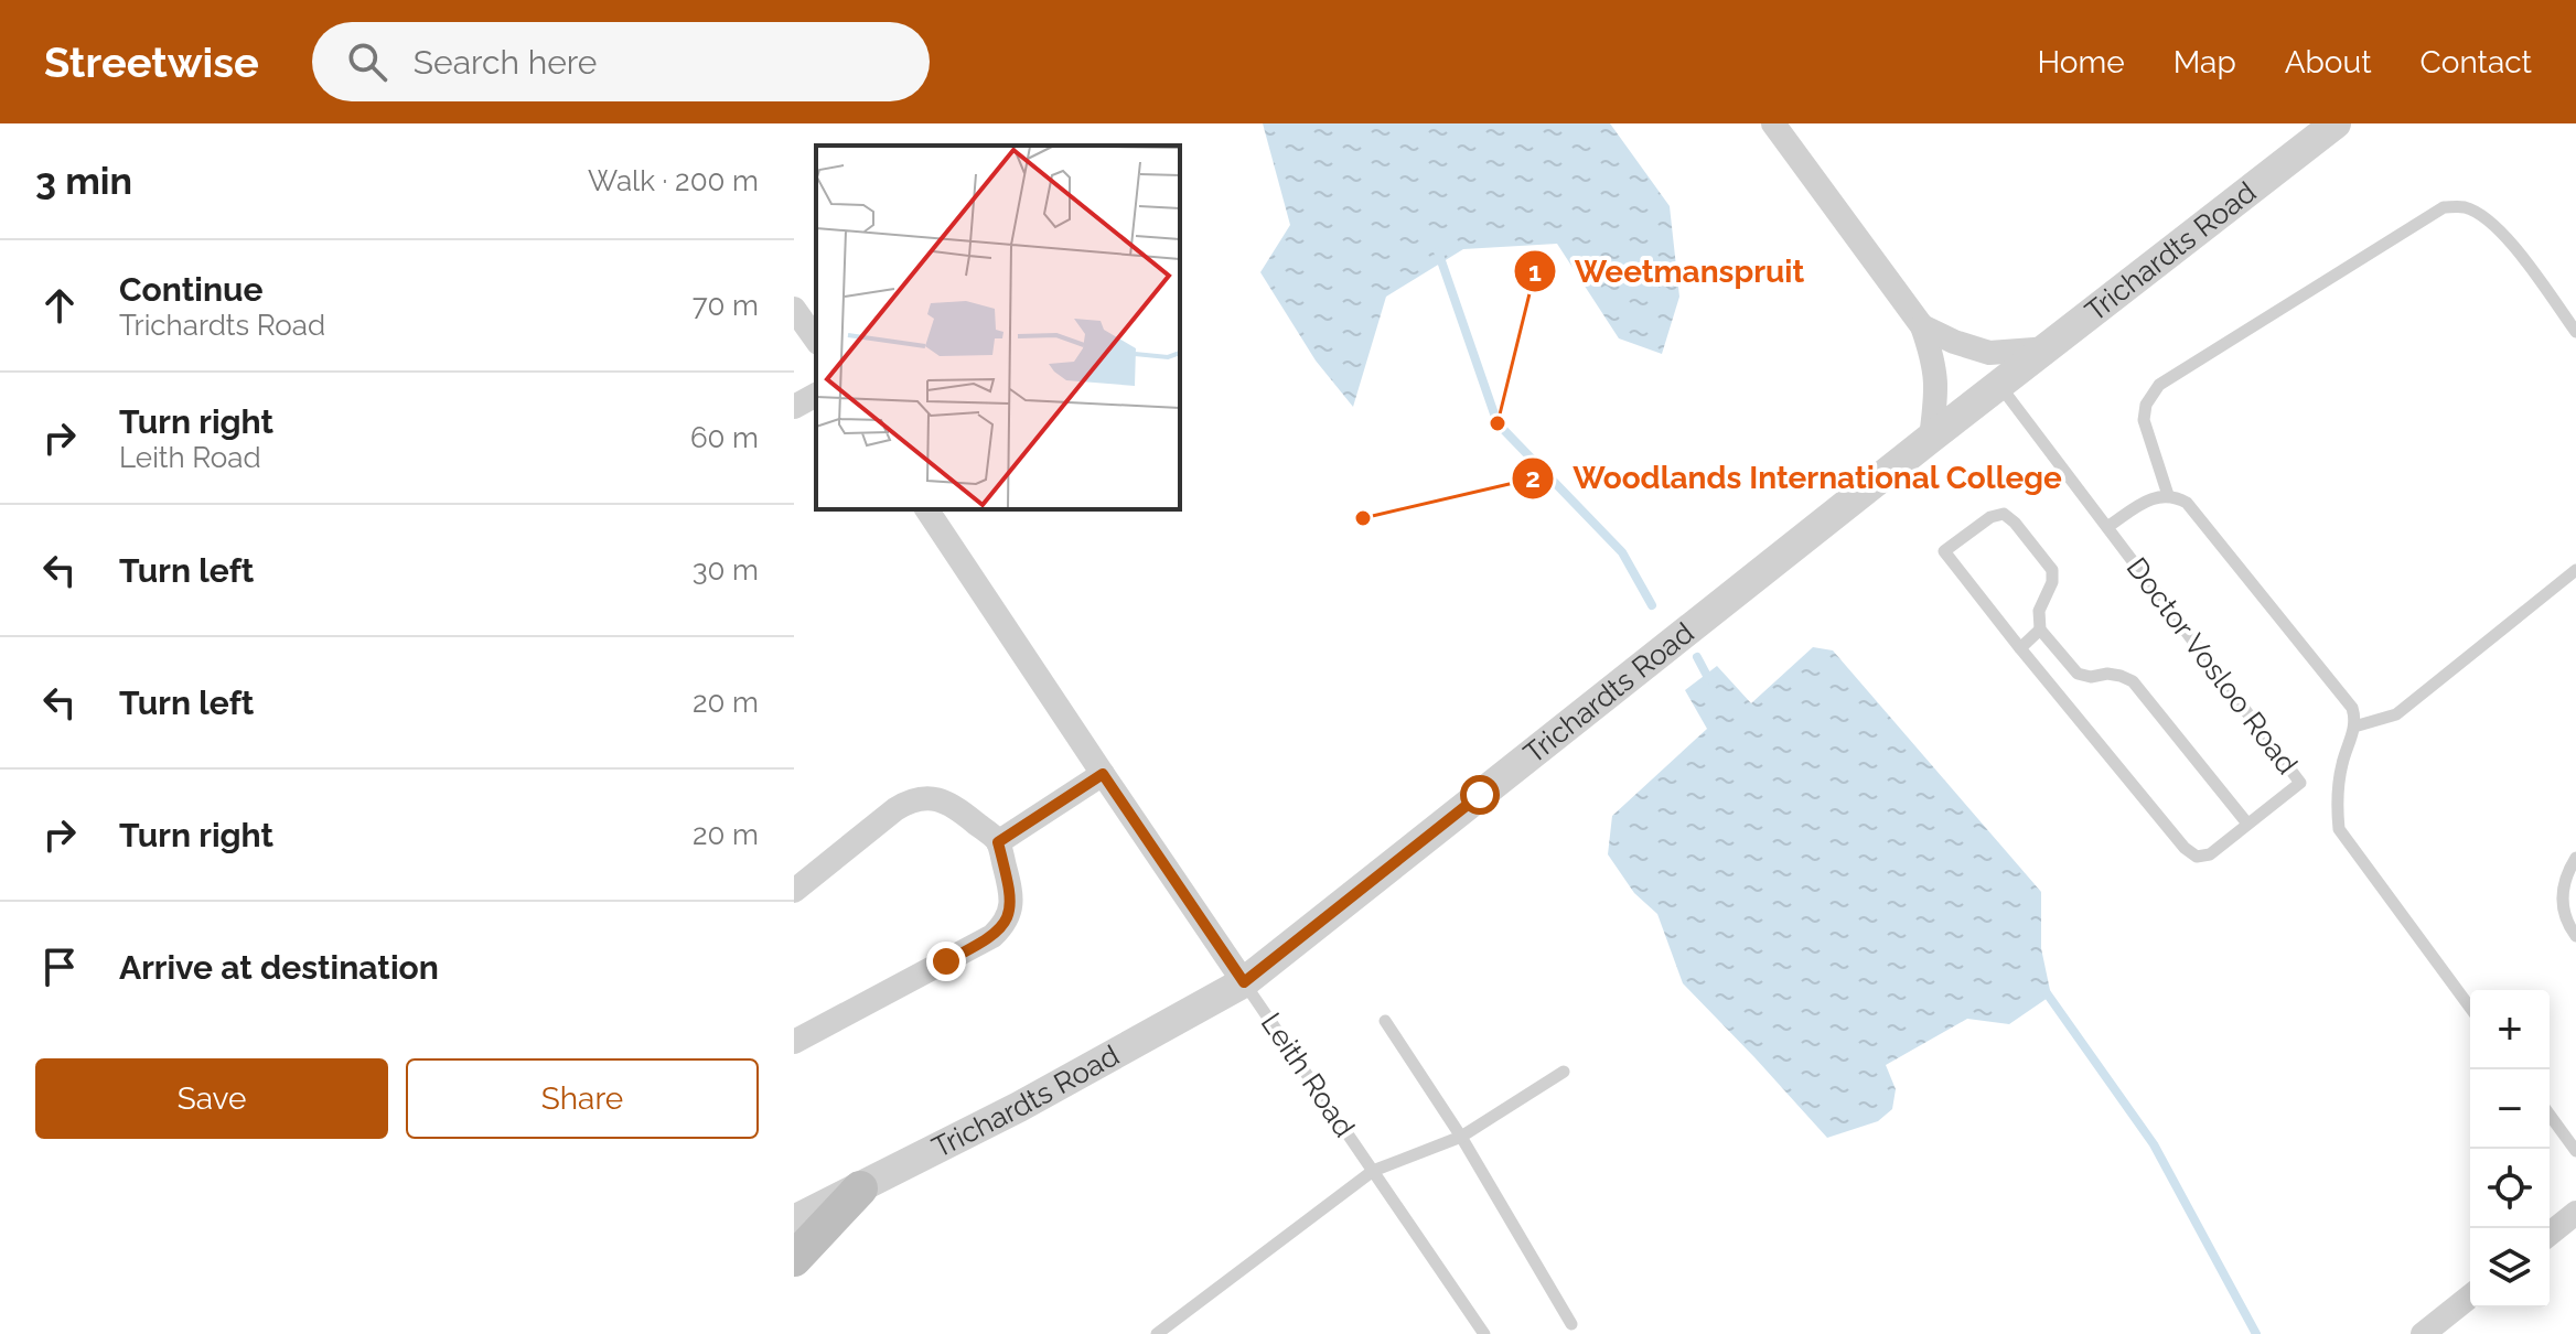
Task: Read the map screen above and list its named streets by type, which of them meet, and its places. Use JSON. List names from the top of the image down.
{
  "streets": {
    "street": ["Trichardts Road", "Leith Road"],
    "lane": ["Doctor Vosloo Road"]
  },
  "crossings": [
    ["Trichardts Road", "Doctor Vosloo Road"],
    ["Trichardts Road", "Leith Road"]
  ],
  "places": ["Weetmanspruit", "Woodlands International College"],
  "page": {
    "header": "Streetwise",
    "search": "Search here",
    "nav": [
      "Home",
      "Map",
      "About",
      "Contact"
    ],
    "heading": ["3 min", "Walk · 200 m"],
    "list": [
      ["Continue", "Trichardts Road", "70 m"],
      ["Turn right", "Leith Road", "60 m"],
      ["Turn left", "30 m"],
      ["Turn left", "20 m"],
      ["Turn right", "20 m"],
      "Arrive at destination"
    ],
    "map_buttons": ["+", "−"],
    "buttons": ["Save", "Share"]
  }
}
